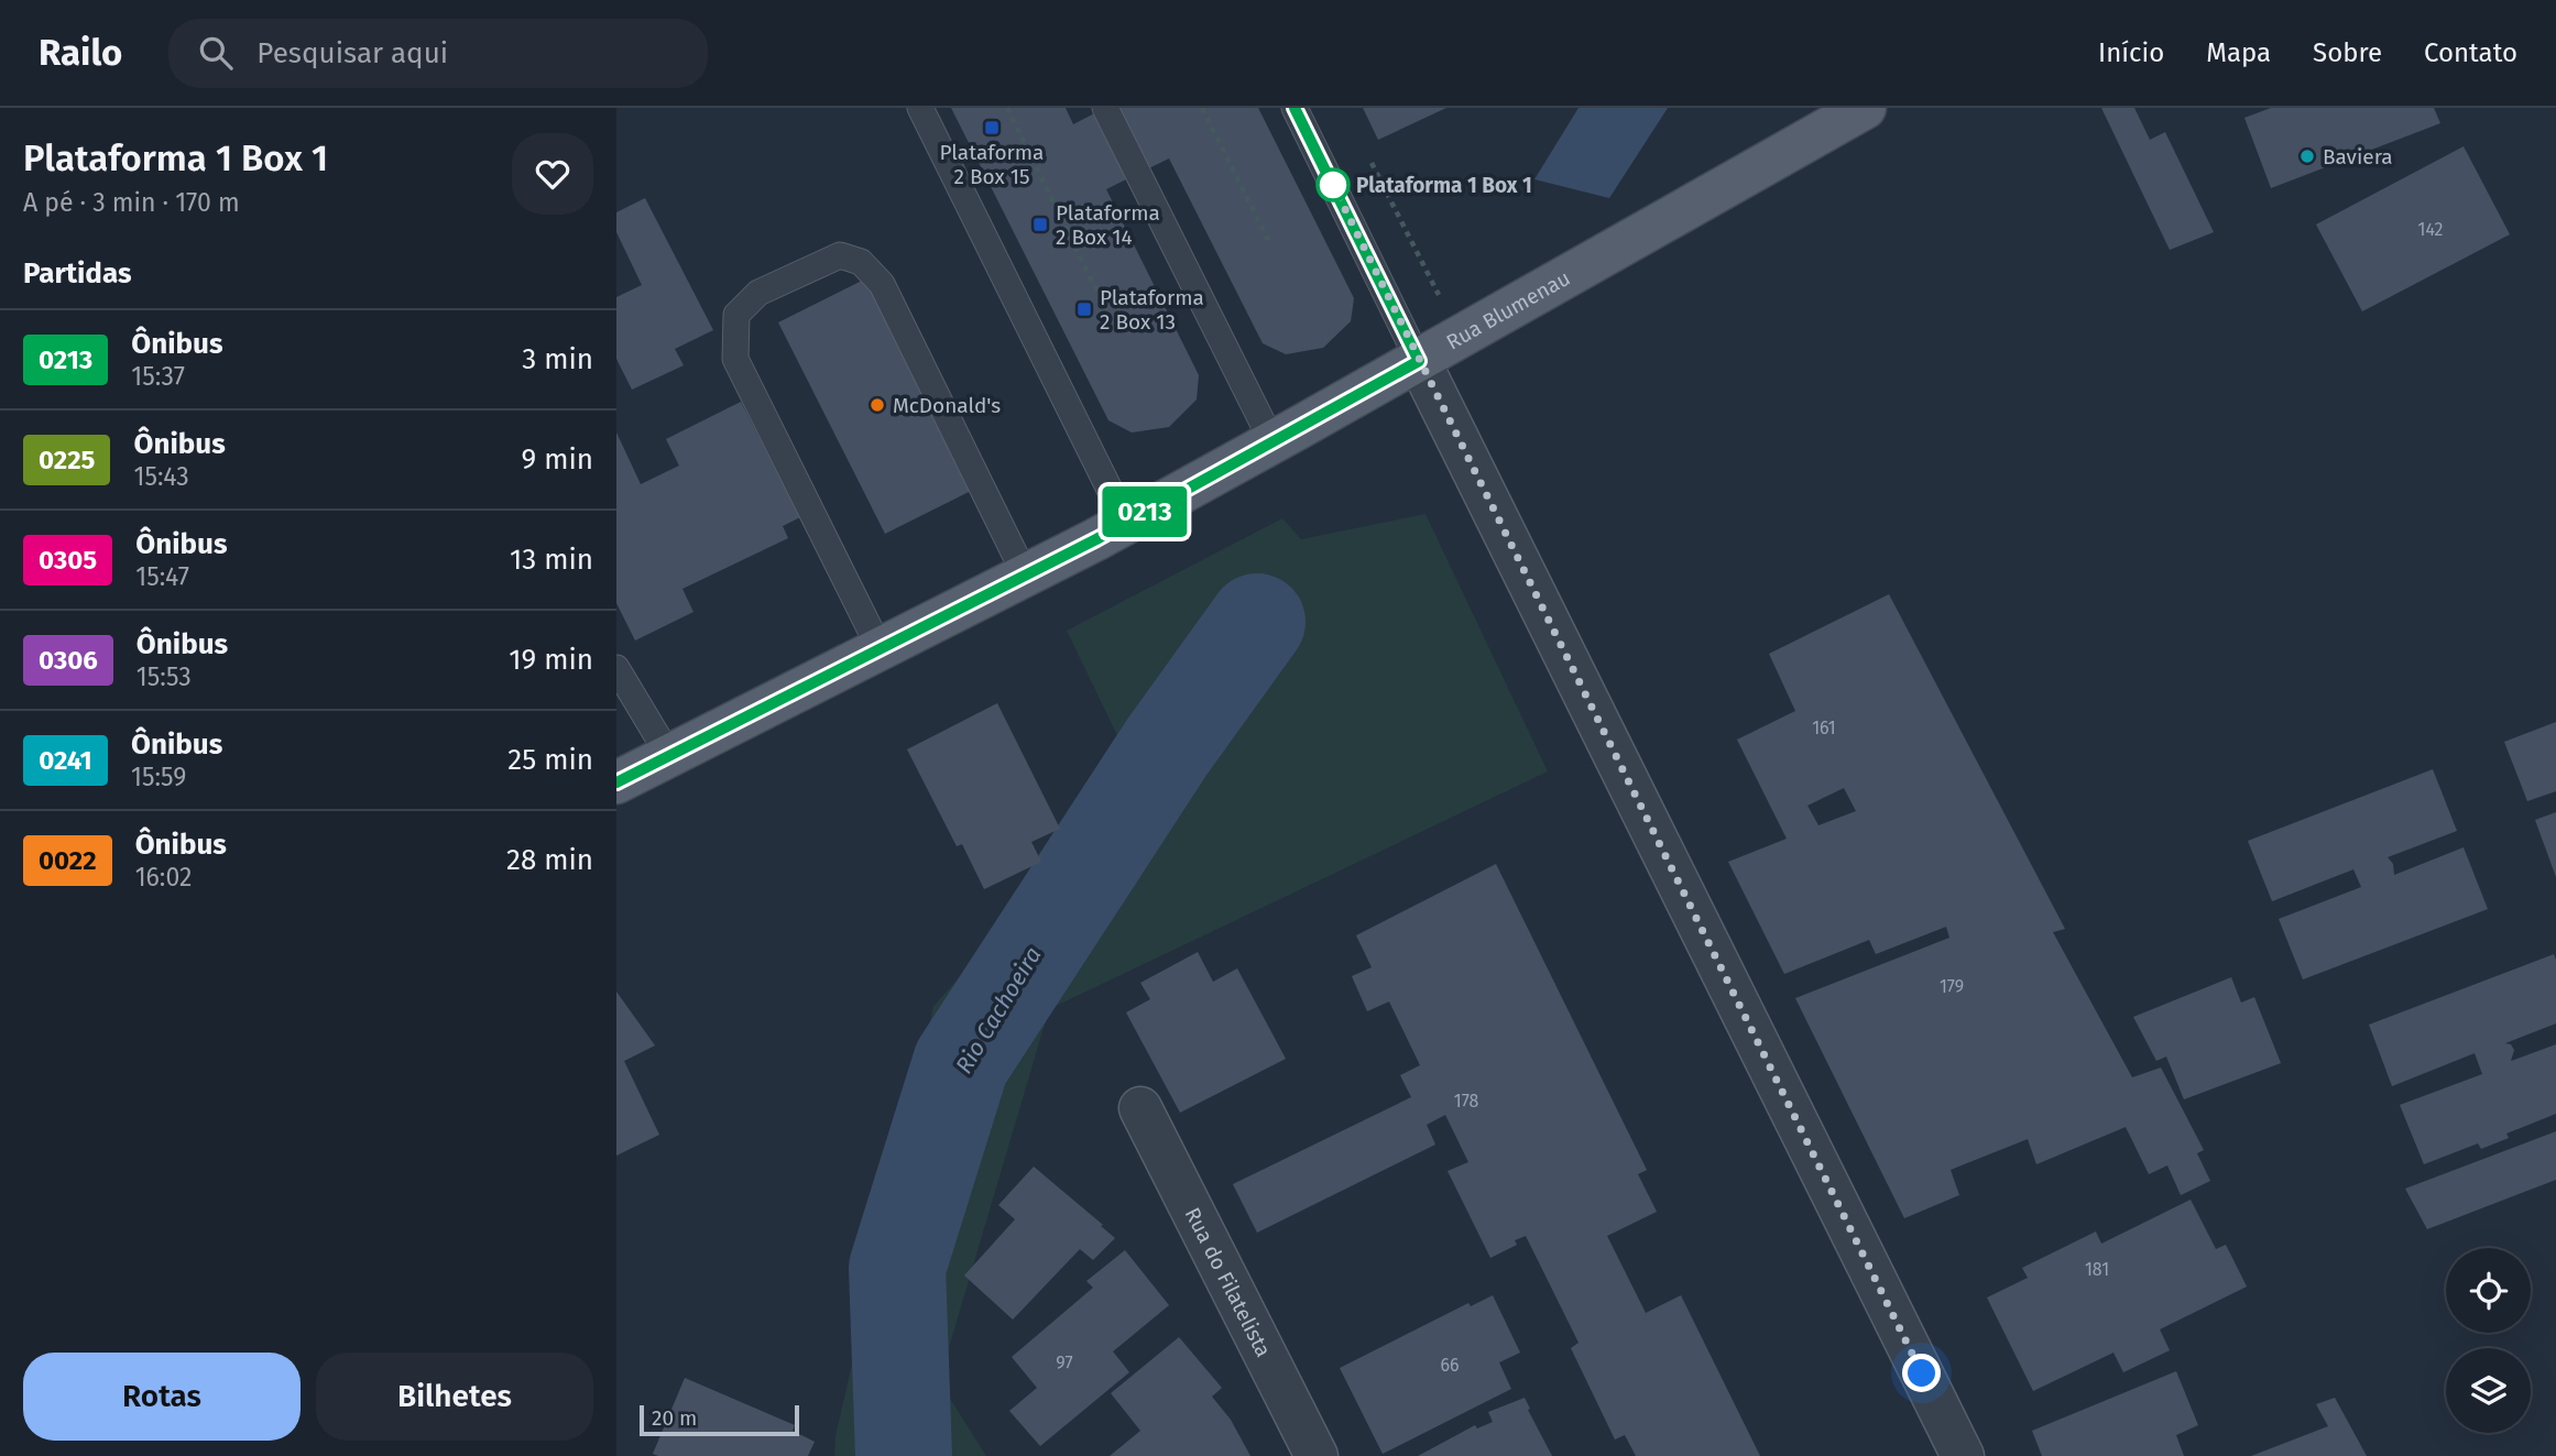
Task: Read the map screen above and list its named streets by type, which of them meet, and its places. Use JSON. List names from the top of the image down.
{
  "streets": {
    "main road": ["Rua Blumenau"],
    "street": ["Rua do Filatelista"]
  },
  "water": ["Rio Cachoeira"],
  "places": {
    "transit": ["Plataforma 2 Box 15", "Plataforma 2 Box 14", "Plataforma 2 Box 13"],
    "other": ["Baviera", "Plataforma 1 Box 1", "McDonald's"]
  },
  "lines": ["bus line 0213"],
  "house_numbers": [
    "142",
    "161",
    "179",
    "178",
    "181",
    "97",
    "66"
  ],
  "scale_bar": "20 m",
  "page": {
    "header": "Railo",
    "search": "Pesquisar aqui",
    "nav": [
      "Início",
      "Mapa",
      "Sobre",
      "Contato"
    ],
    "heading": [
      ["Plataforma 1 Box 1", "A pé · 3 min · 170 m"],
      "Partidas"
    ],
    "on_map": "0213",
    "list": [
      {
        "mark": "0213",
        "name": "Ônibus",
        "note": "15:37",
        "value": "3 min"
      },
      {
        "mark": "0225",
        "name": "Ônibus",
        "note": "15:43",
        "value": "9 min"
      },
      {
        "mark": "0305",
        "name": "Ônibus",
        "note": "15:47",
        "value": "13 min"
      },
      {
        "mark": "0306",
        "name": "Ônibus",
        "note": "15:53",
        "value": "19 min"
      },
      {
        "mark": "0241",
        "name": "Ônibus",
        "note": "15:59",
        "value": "25 min"
      },
      {
        "mark": "0022",
        "name": "Ônibus",
        "note": "16:02",
        "value": "28 min"
      }
    ],
    "buttons": ["Rotas", "Bilhetes"],
    "scale": "20 m"
  }
}
